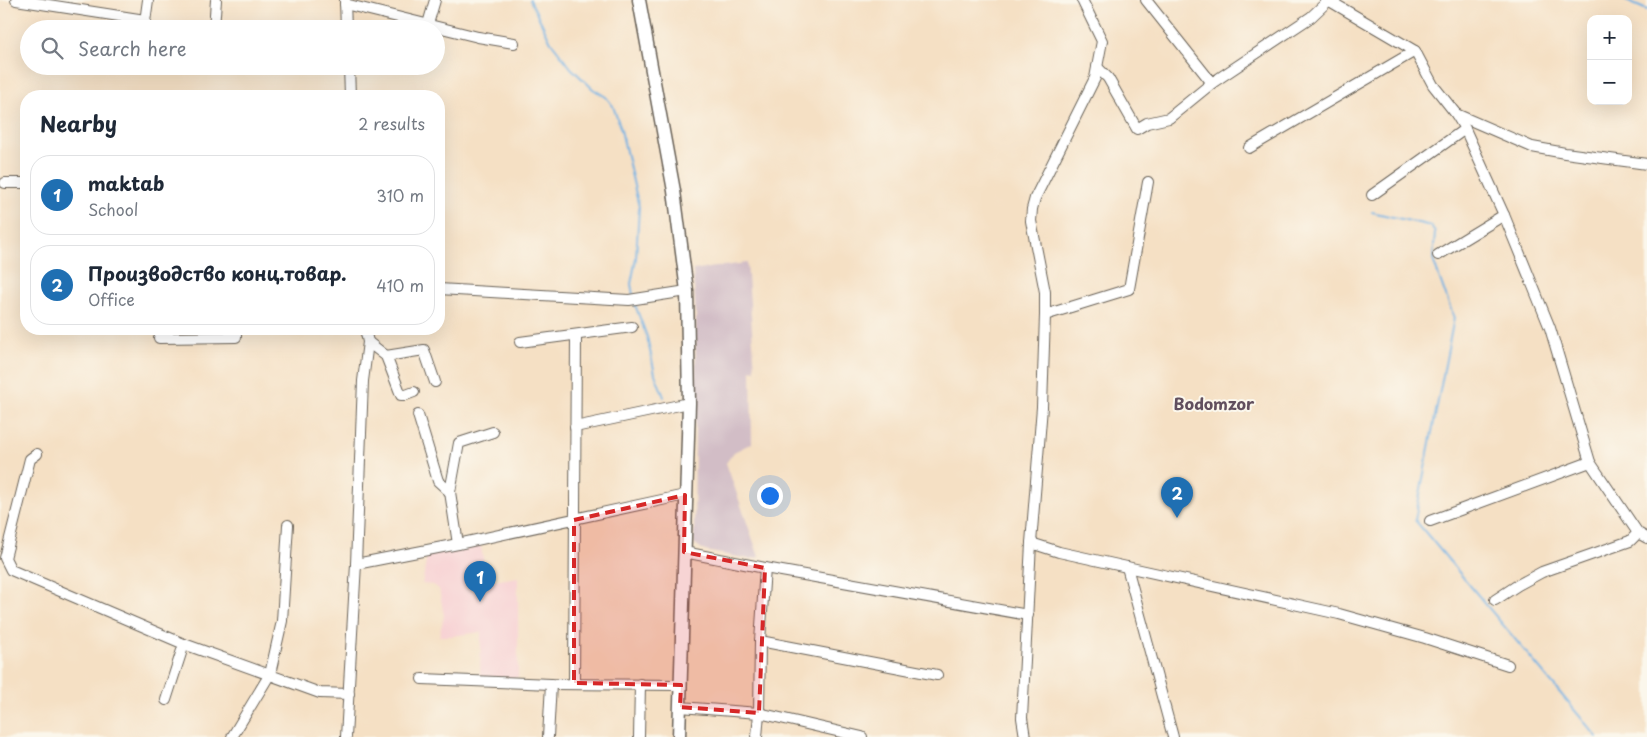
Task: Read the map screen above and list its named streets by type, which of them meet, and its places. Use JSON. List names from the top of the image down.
{
  "districts": ["Bodomzor"],
  "page": {
    "map_buttons": ["+", "−"],
    "search": "Search here",
    "heading": ["Nearby", "2 results"],
    "list": [
      {
        "mark": "1",
        "name": "maktab",
        "note": "School",
        "value": "310 m"
      },
      {
        "mark": "2",
        "name": "Производство конц.товар.",
        "note": "Office",
        "value": "410 m"
      }
    ],
    "pins": ["2", "1"]
  }
}
